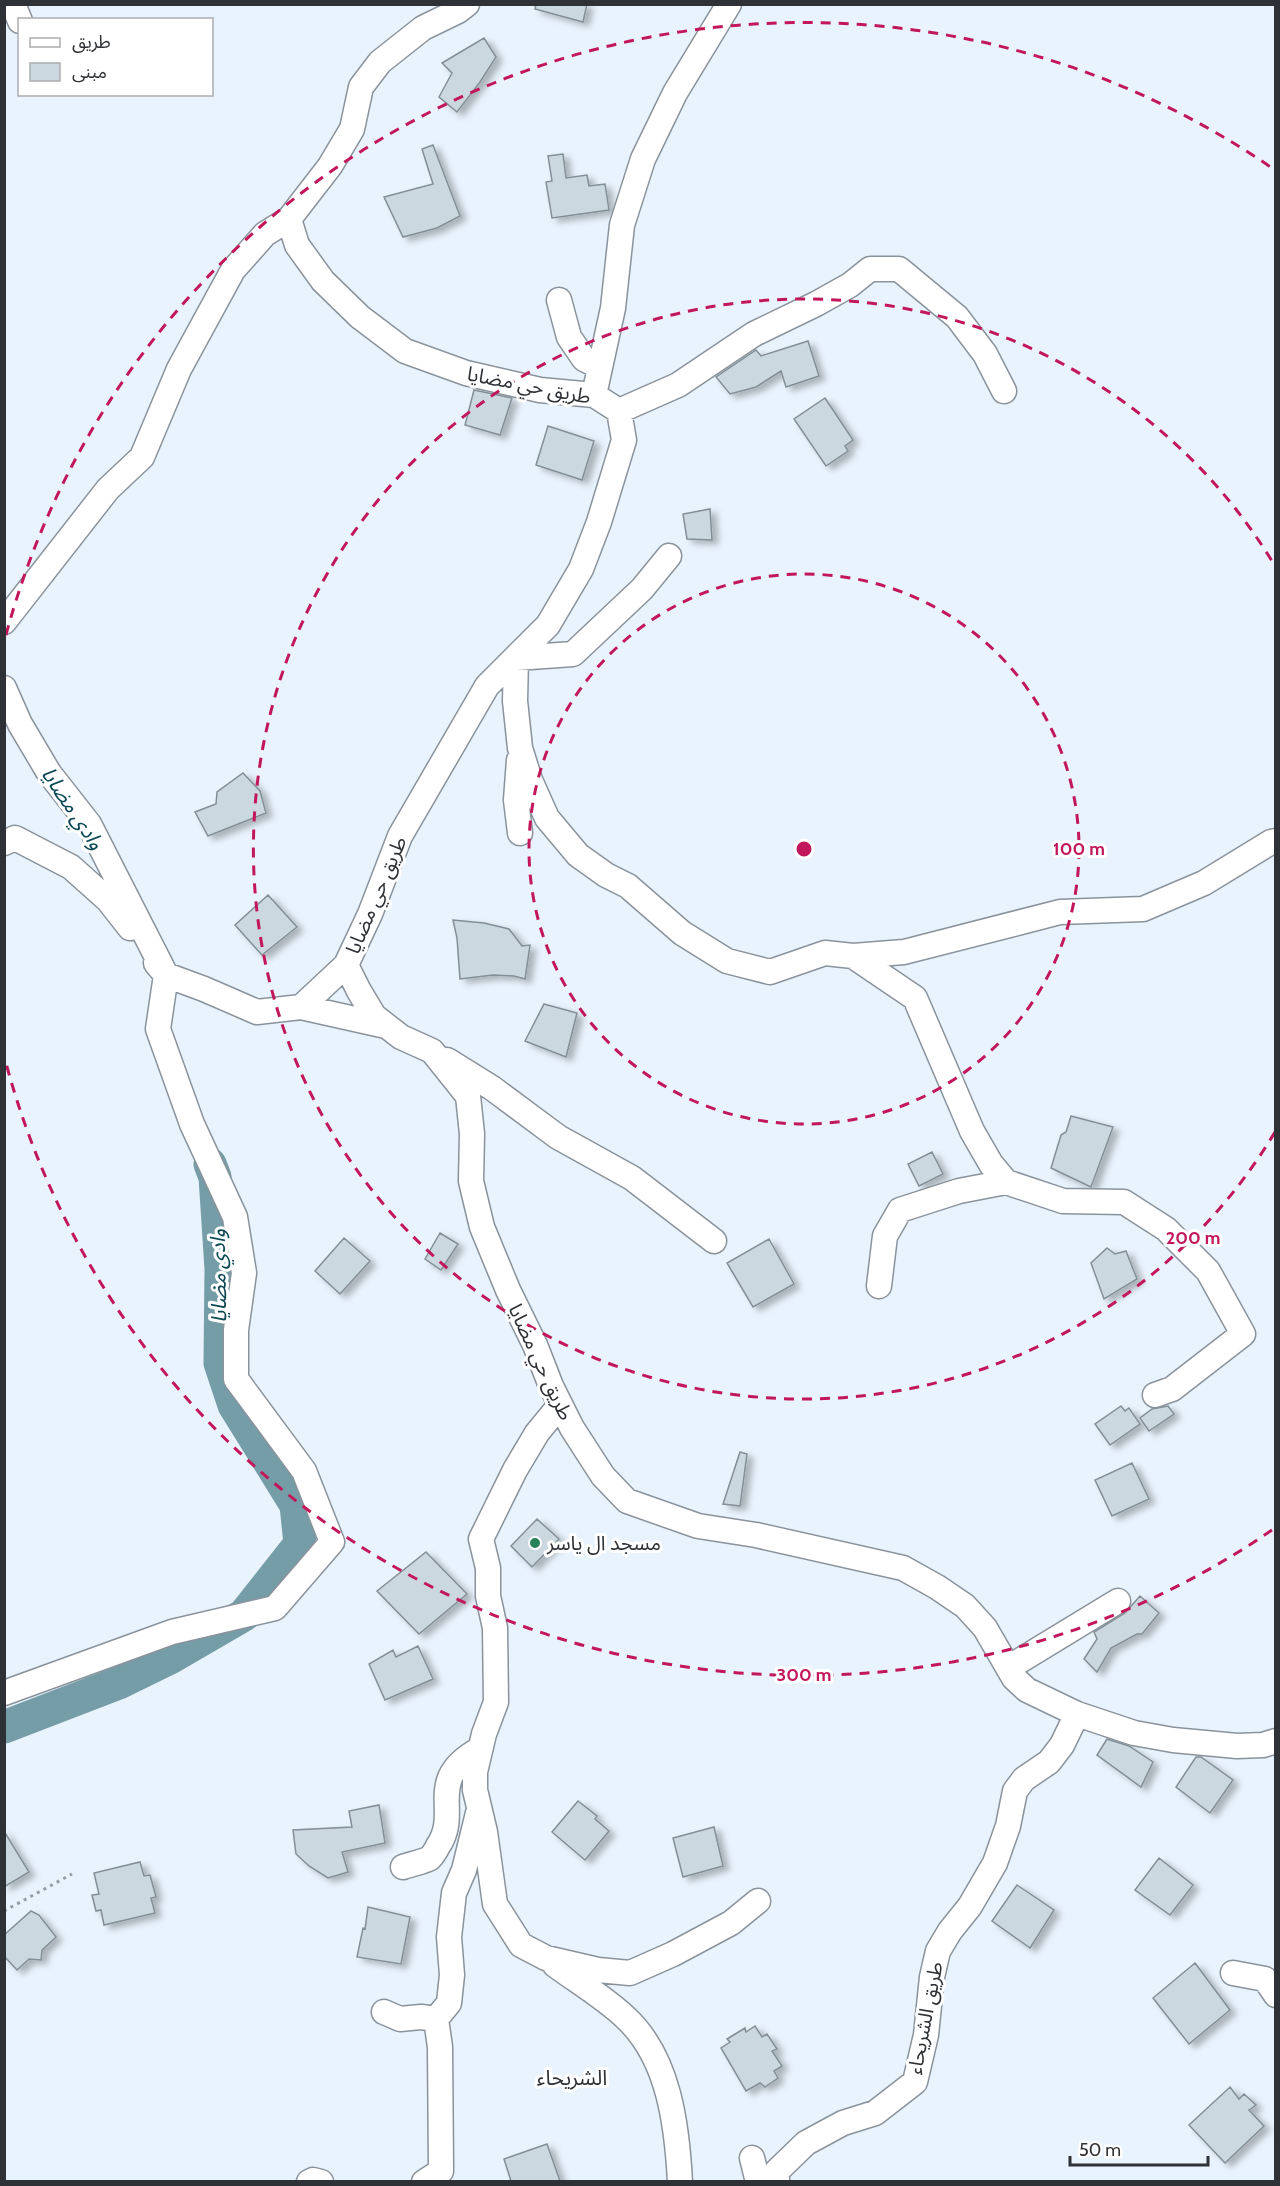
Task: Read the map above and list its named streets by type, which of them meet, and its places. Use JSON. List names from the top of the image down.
{
  "streets": {
    "street": ["طريق حي مضايا", "طريق الشريحاء"]
  },
  "crossings": [
    ["طريق حي مضايا", "طريق الشريحاء"]
  ],
  "districts": ["الشريحاء"],
  "water": ["وادي مضايا"],
  "places": ["مسجد ال ياسر"],
  "legend": ["طريق", "مبنى"],
  "scale_bar": "50 m",
  "rings": ["100 m", "200 m", "300 m"]
}
